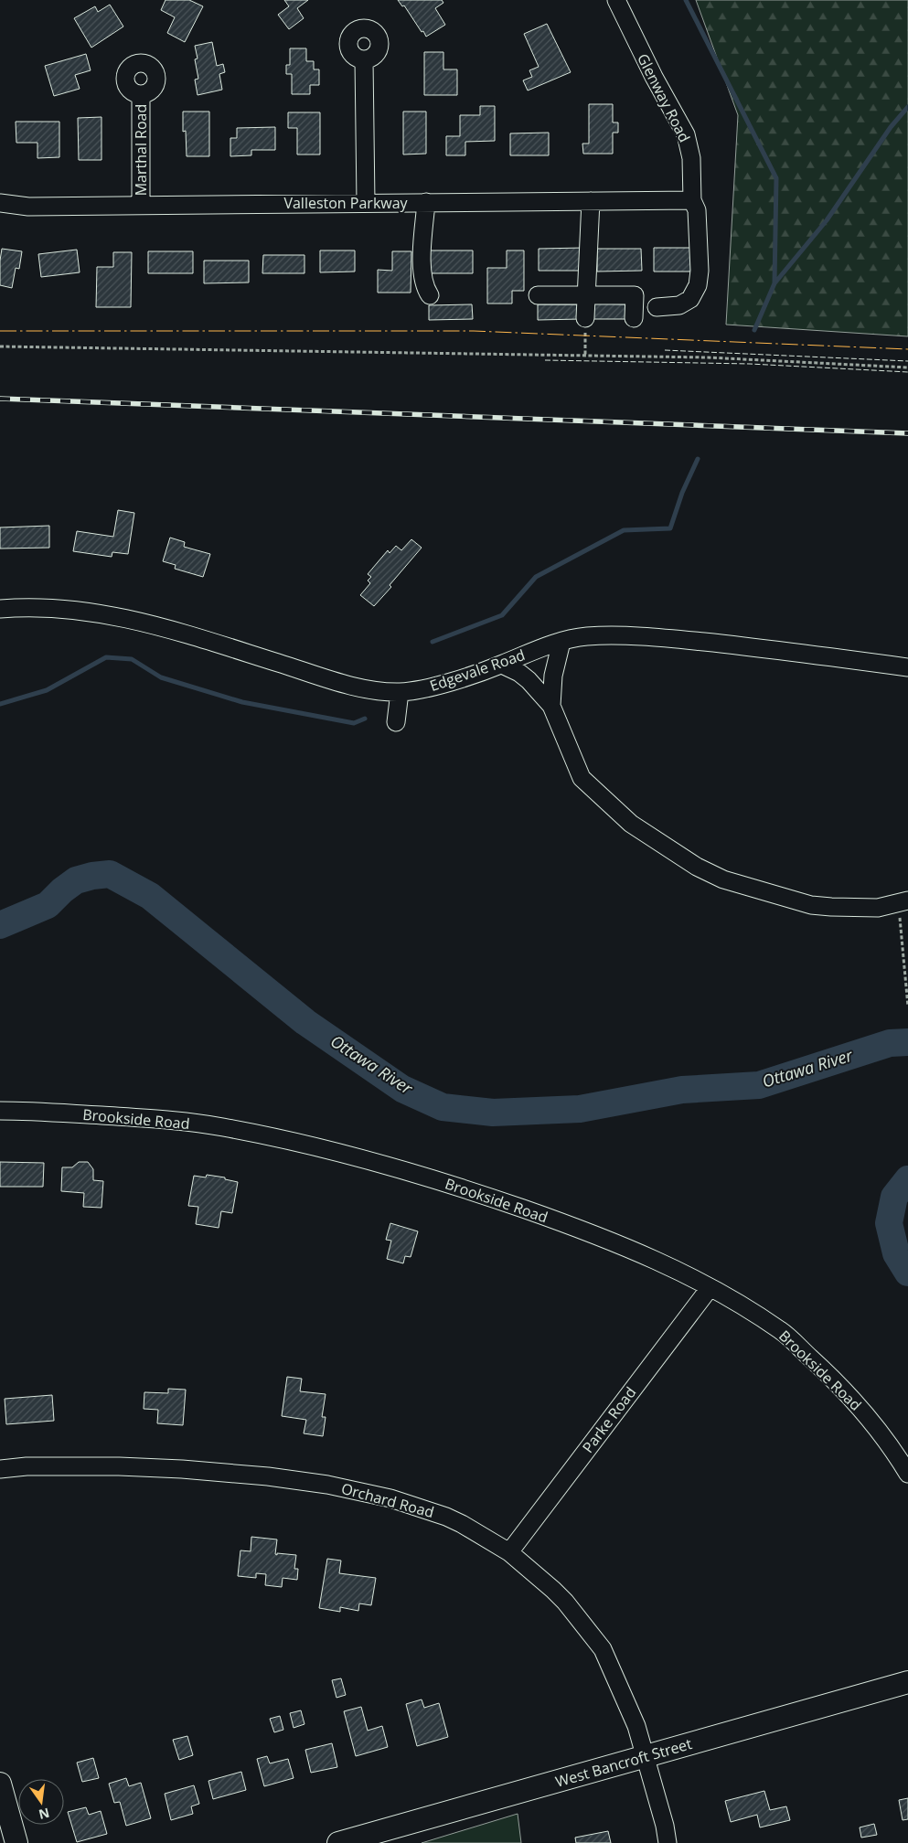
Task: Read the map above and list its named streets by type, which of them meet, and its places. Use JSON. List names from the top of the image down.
{
  "streets": {
    "main road": ["West Bancroft Street"],
    "street": [
      "Glenway Road",
      "Marthal Road",
      "Valleston Parkway",
      "Edgevale Road",
      "Brookside Road",
      "Parke Road",
      "Orchard Road"
    ]
  },
  "crossings": [
    ["Glenway Road", "Valleston Parkway"],
    ["Marthal Road", "Valleston Parkway"],
    ["Brookside Road", "Parke Road"],
    ["Parke Road", "Orchard Road"],
    ["Orchard Road", "West Bancroft Street"]
  ],
  "water": ["Ottawa River"],
  "north": "bottom"
}
